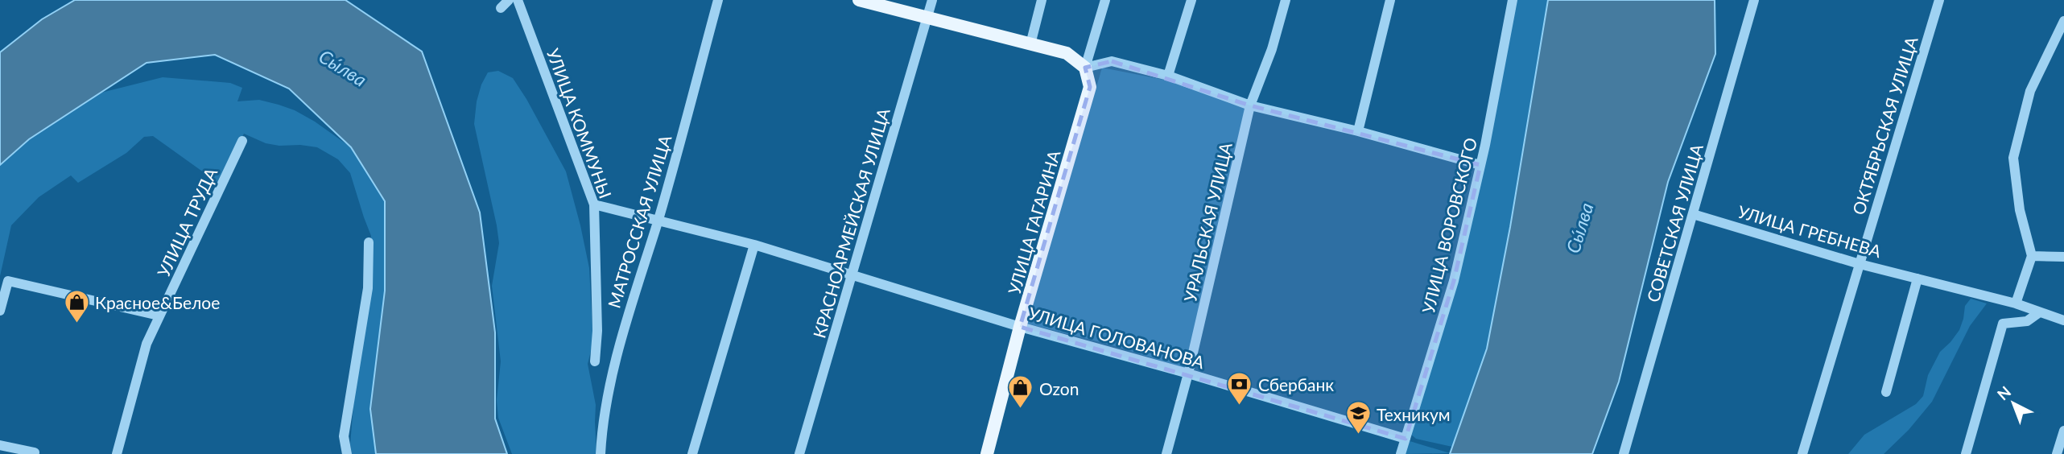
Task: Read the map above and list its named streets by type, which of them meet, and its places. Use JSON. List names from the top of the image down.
{
  "streets": {
    "main road": ["УЛИЦА ГАГАРИНА"],
    "street": [
      "УЛИЦА КОММУНЫ",
      "ОКТЯБРЬСКАЯ УЛИЦА",
      "МАТРОССКАЯ УЛИЦА",
      "УЛИЦА ТРУДА",
      "УРАЛЬСКАЯ УЛИЦА",
      "КРАСНОАРМЕЙСКАЯ УЛИЦА",
      "СОВЕТСКАЯ УЛИЦА",
      "УЛИЦА ВОРОВСКОГО",
      "УЛИЦА ГРЕБНЕВА",
      "УЛИЦА ГОЛОВАНОВА"
    ]
  },
  "crossings": [
    ["УЛИЦА КОММУНЫ", "УЛИЦА ГОЛОВАНОВА"],
    ["ОКТЯБРЬСКАЯ УЛИЦА", "УЛИЦА ГРЕБНЕВА"],
    ["МАТРОССКАЯ УЛИЦА", "УЛИЦА ГОЛОВАНОВА"],
    ["УЛИЦА ГАГАРИНА", "УЛИЦА ГОЛОВАНОВА"],
    ["УРАЛЬСКАЯ УЛИЦА", "УЛИЦА ГОЛОВАНОВА"],
    ["КРАСНОАРМЕЙСКАЯ УЛИЦА", "УЛИЦА ГОЛОВАНОВА"],
    ["СОВЕТСКАЯ УЛИЦА", "УЛИЦА ГРЕБНЕВА"],
    ["УЛИЦА ВОРОВСКОГО", "УЛИЦА ГОЛОВАНОВА"]
  ],
  "water": ["Сы́лва"],
  "places": {
    "shop": ["Красное&Белое", "Ozon"],
    "bank": ["Сбербанк"],
    "school or university": ["Техникум"]
  },
  "north": "top left"
}
